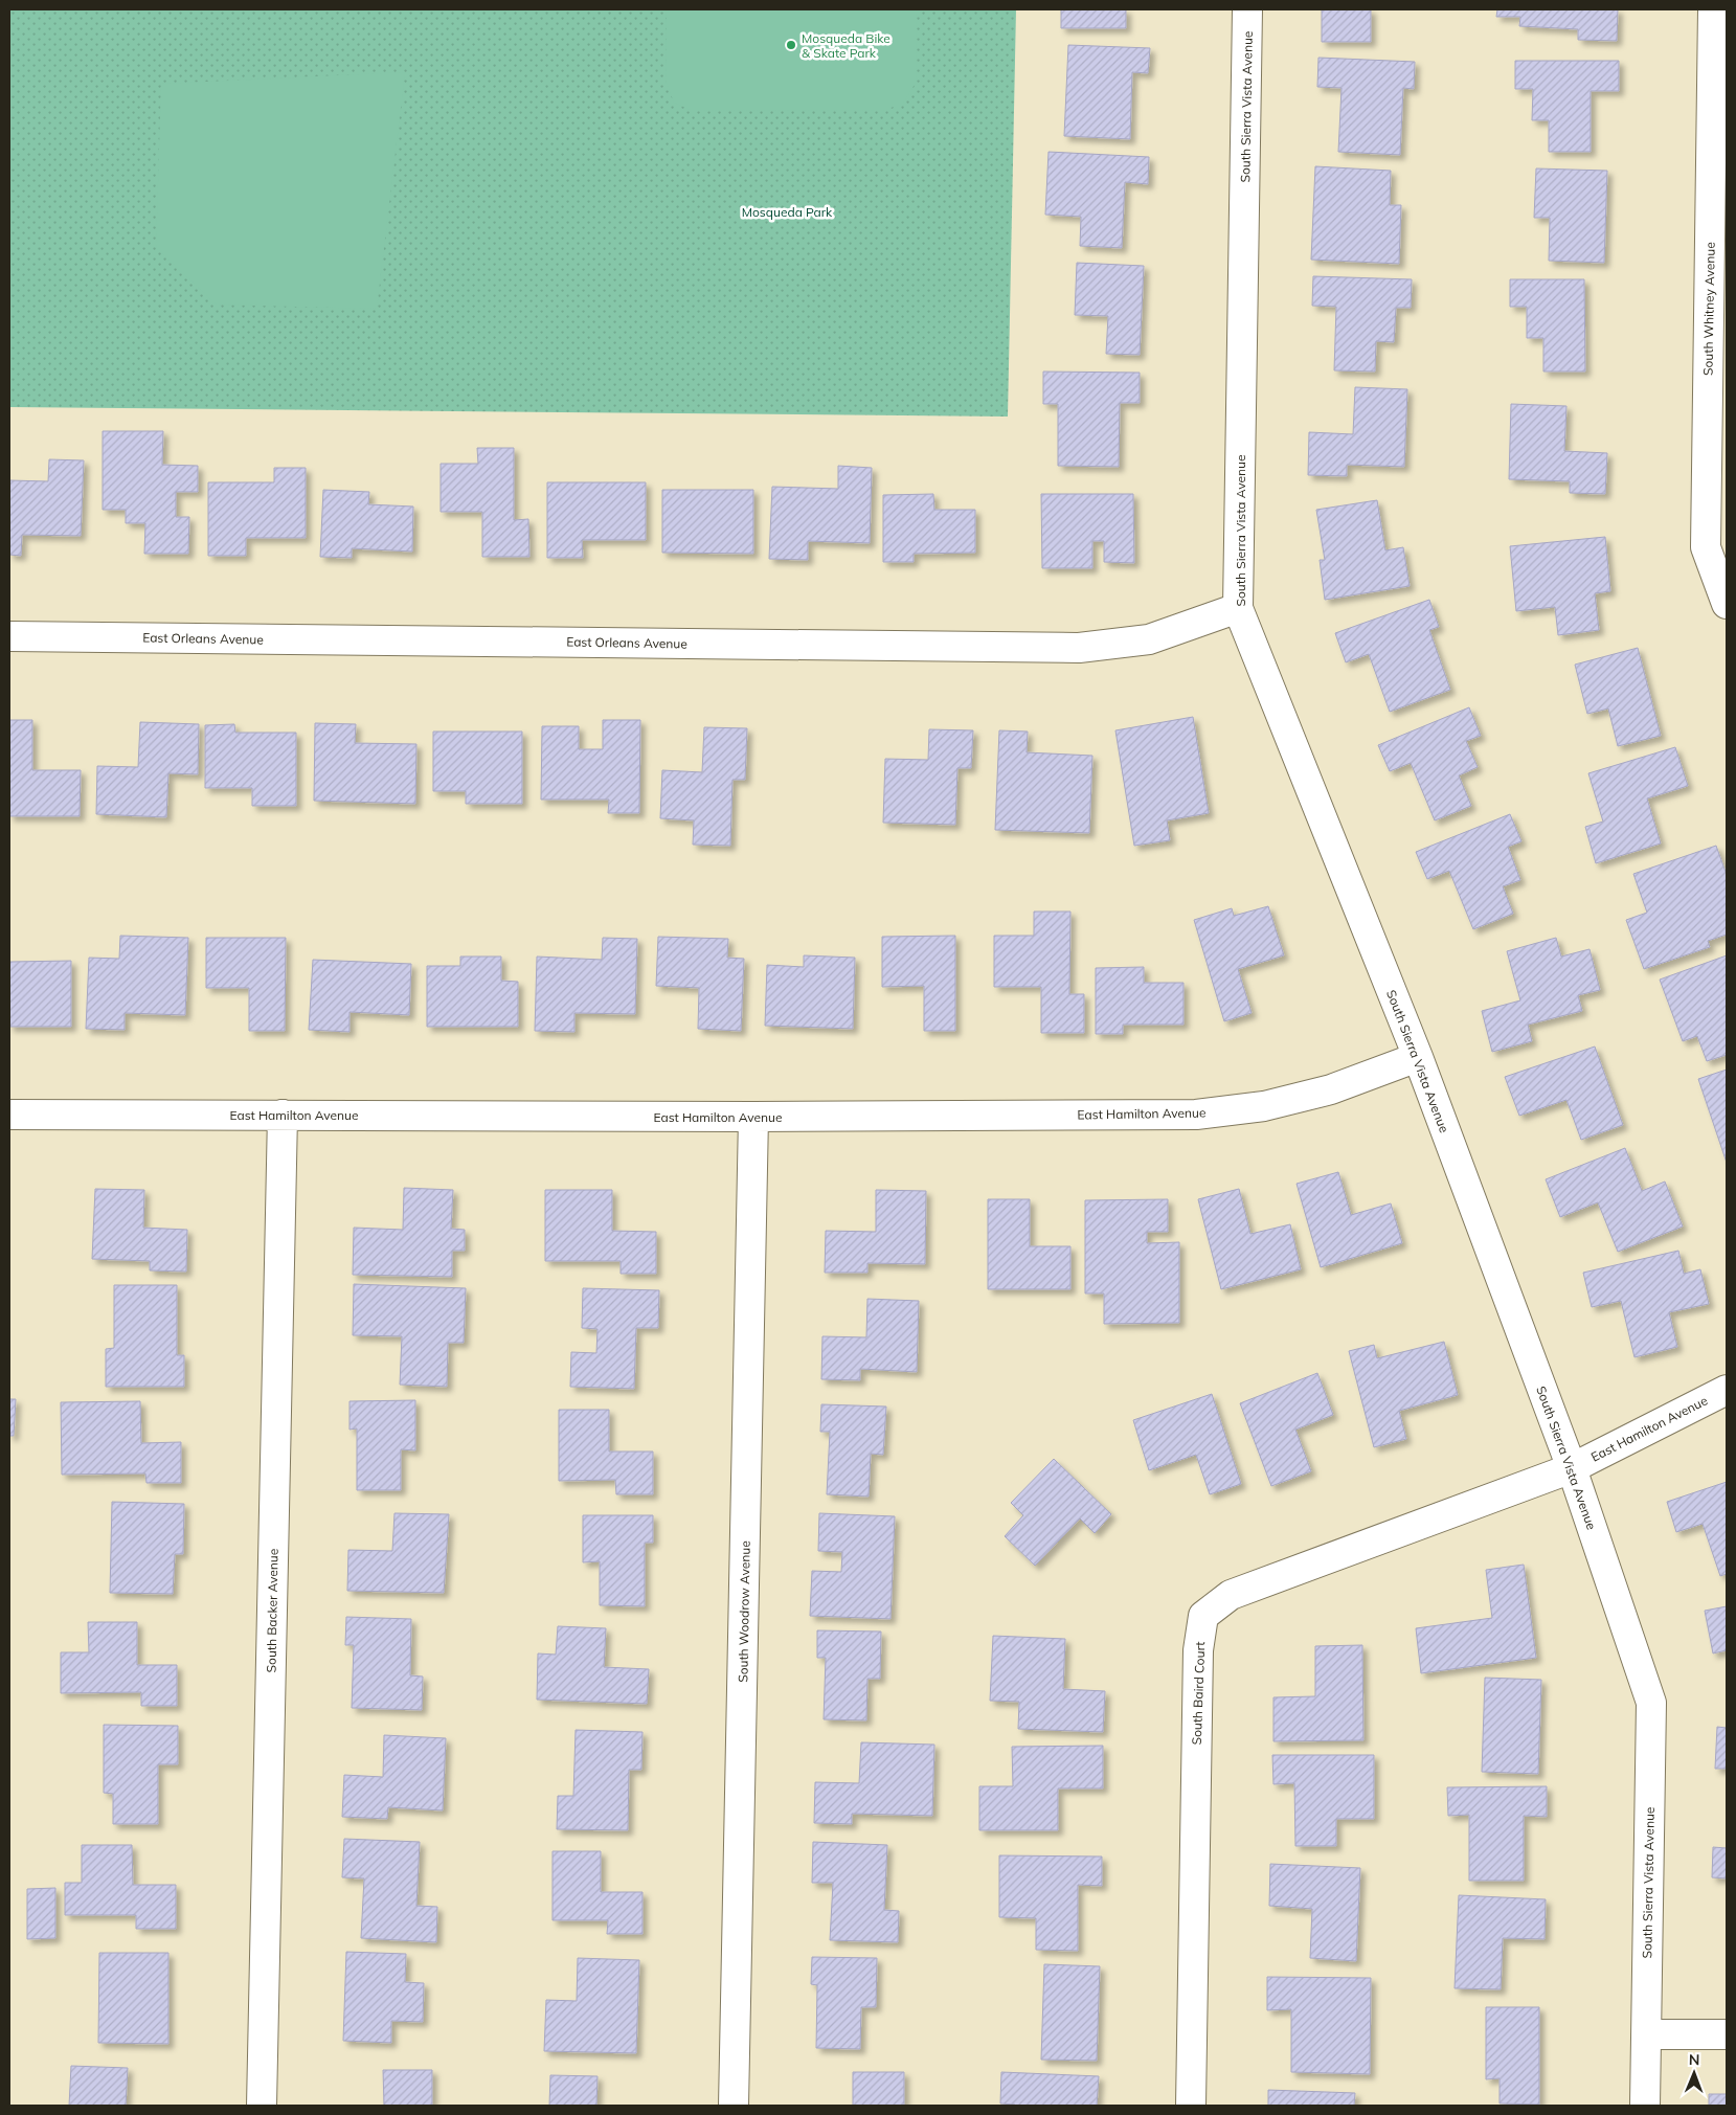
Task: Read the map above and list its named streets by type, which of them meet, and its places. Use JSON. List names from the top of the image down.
{
  "streets": {
    "street": [
      "South Sierra Vista Avenue",
      "South Whitney Avenue",
      "East Orleans Avenue",
      "East Hamilton Avenue",
      "South Backer Avenue",
      "South Woodrow Avenue",
      "South Baird Court"
    ]
  },
  "crossings": [
    ["South Sierra Vista Avenue", "East Orleans Avenue"],
    ["South Sierra Vista Avenue", "East Hamilton Avenue"],
    ["South Sierra Vista Avenue", "South Baird Court"],
    ["East Hamilton Avenue", "South Backer Avenue"],
    ["East Hamilton Avenue", "South Woodrow Avenue"],
    ["East Hamilton Avenue", "South Baird Court"]
  ],
  "parks": ["Mosqueda Park"],
  "places": ["Mosqueda Bike & Skate Park"],
  "north": "top"
}
